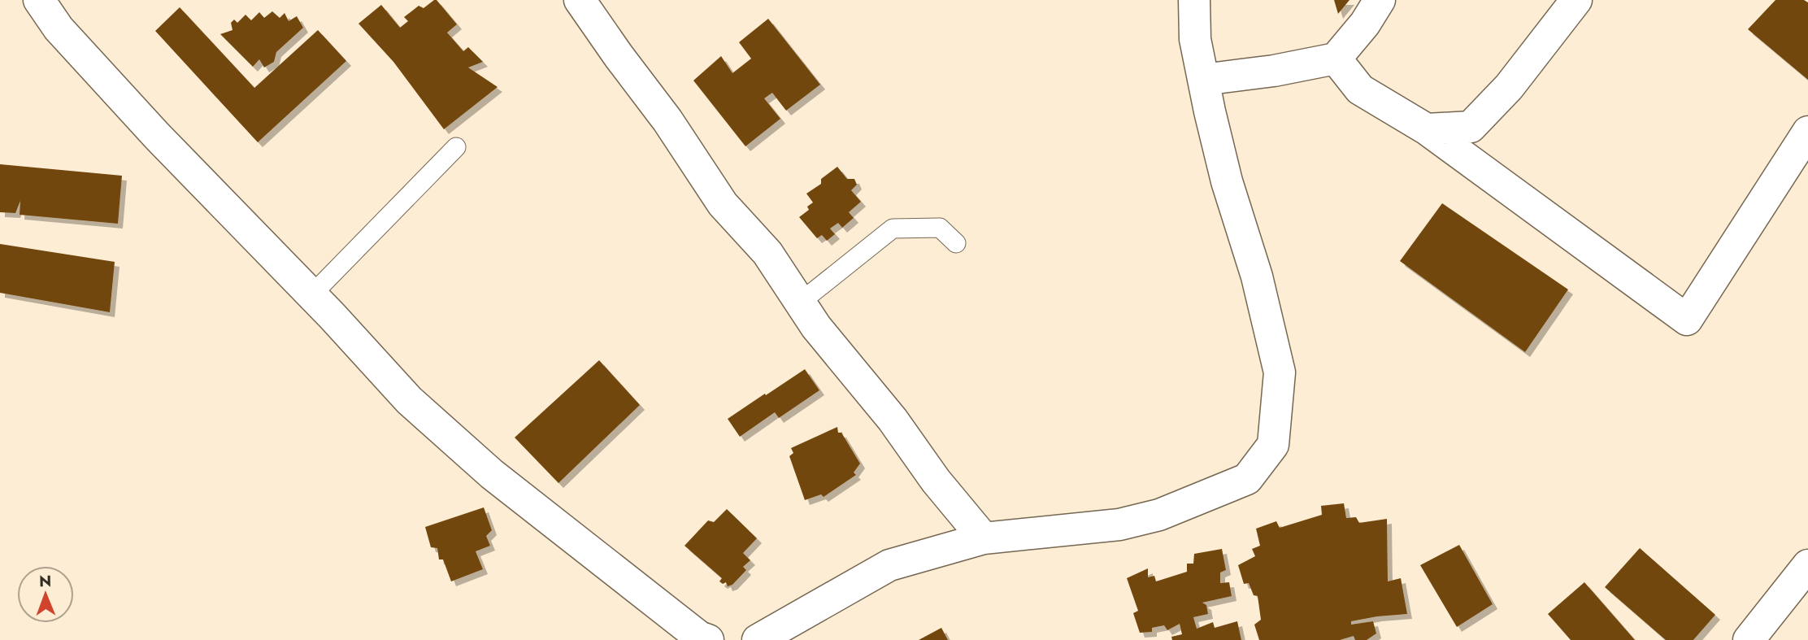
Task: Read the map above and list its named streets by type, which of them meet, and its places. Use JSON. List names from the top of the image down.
{
  "north": "top"
}
